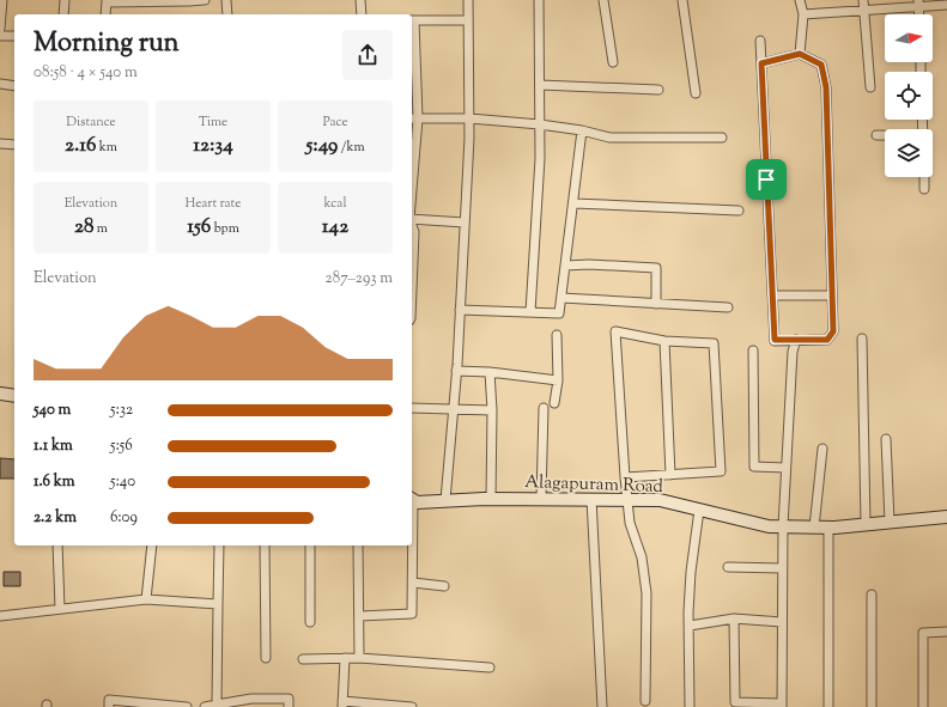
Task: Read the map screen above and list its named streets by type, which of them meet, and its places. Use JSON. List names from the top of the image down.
{
  "streets": {
    "main road": ["Alagapuram Road"]
  },
  "north": "right",
  "page": {
    "heading": ["Morning run", "08:58 · 4 × 540 m"],
    "stats": [
      ["Distance", "2.16 km"],
      ["Time", "12:34"],
      ["Pace", "5:49 /km"],
      ["Elevation", "28 m"],
      ["Heart rate", "156 bpm"],
      ["kcal", "142"]
    ],
    "chart": ["Elevation", "287–293 m"],
    "list": [
      {
        "name": "540 m",
        "note": "5:32"
      },
      {
        "name": "1.1 km",
        "note": "5:56"
      },
      {
        "name": "1.6 km",
        "note": "5:40"
      },
      {
        "name": "2.2 km",
        "note": "6:09"
      }
    ]
  }
}
